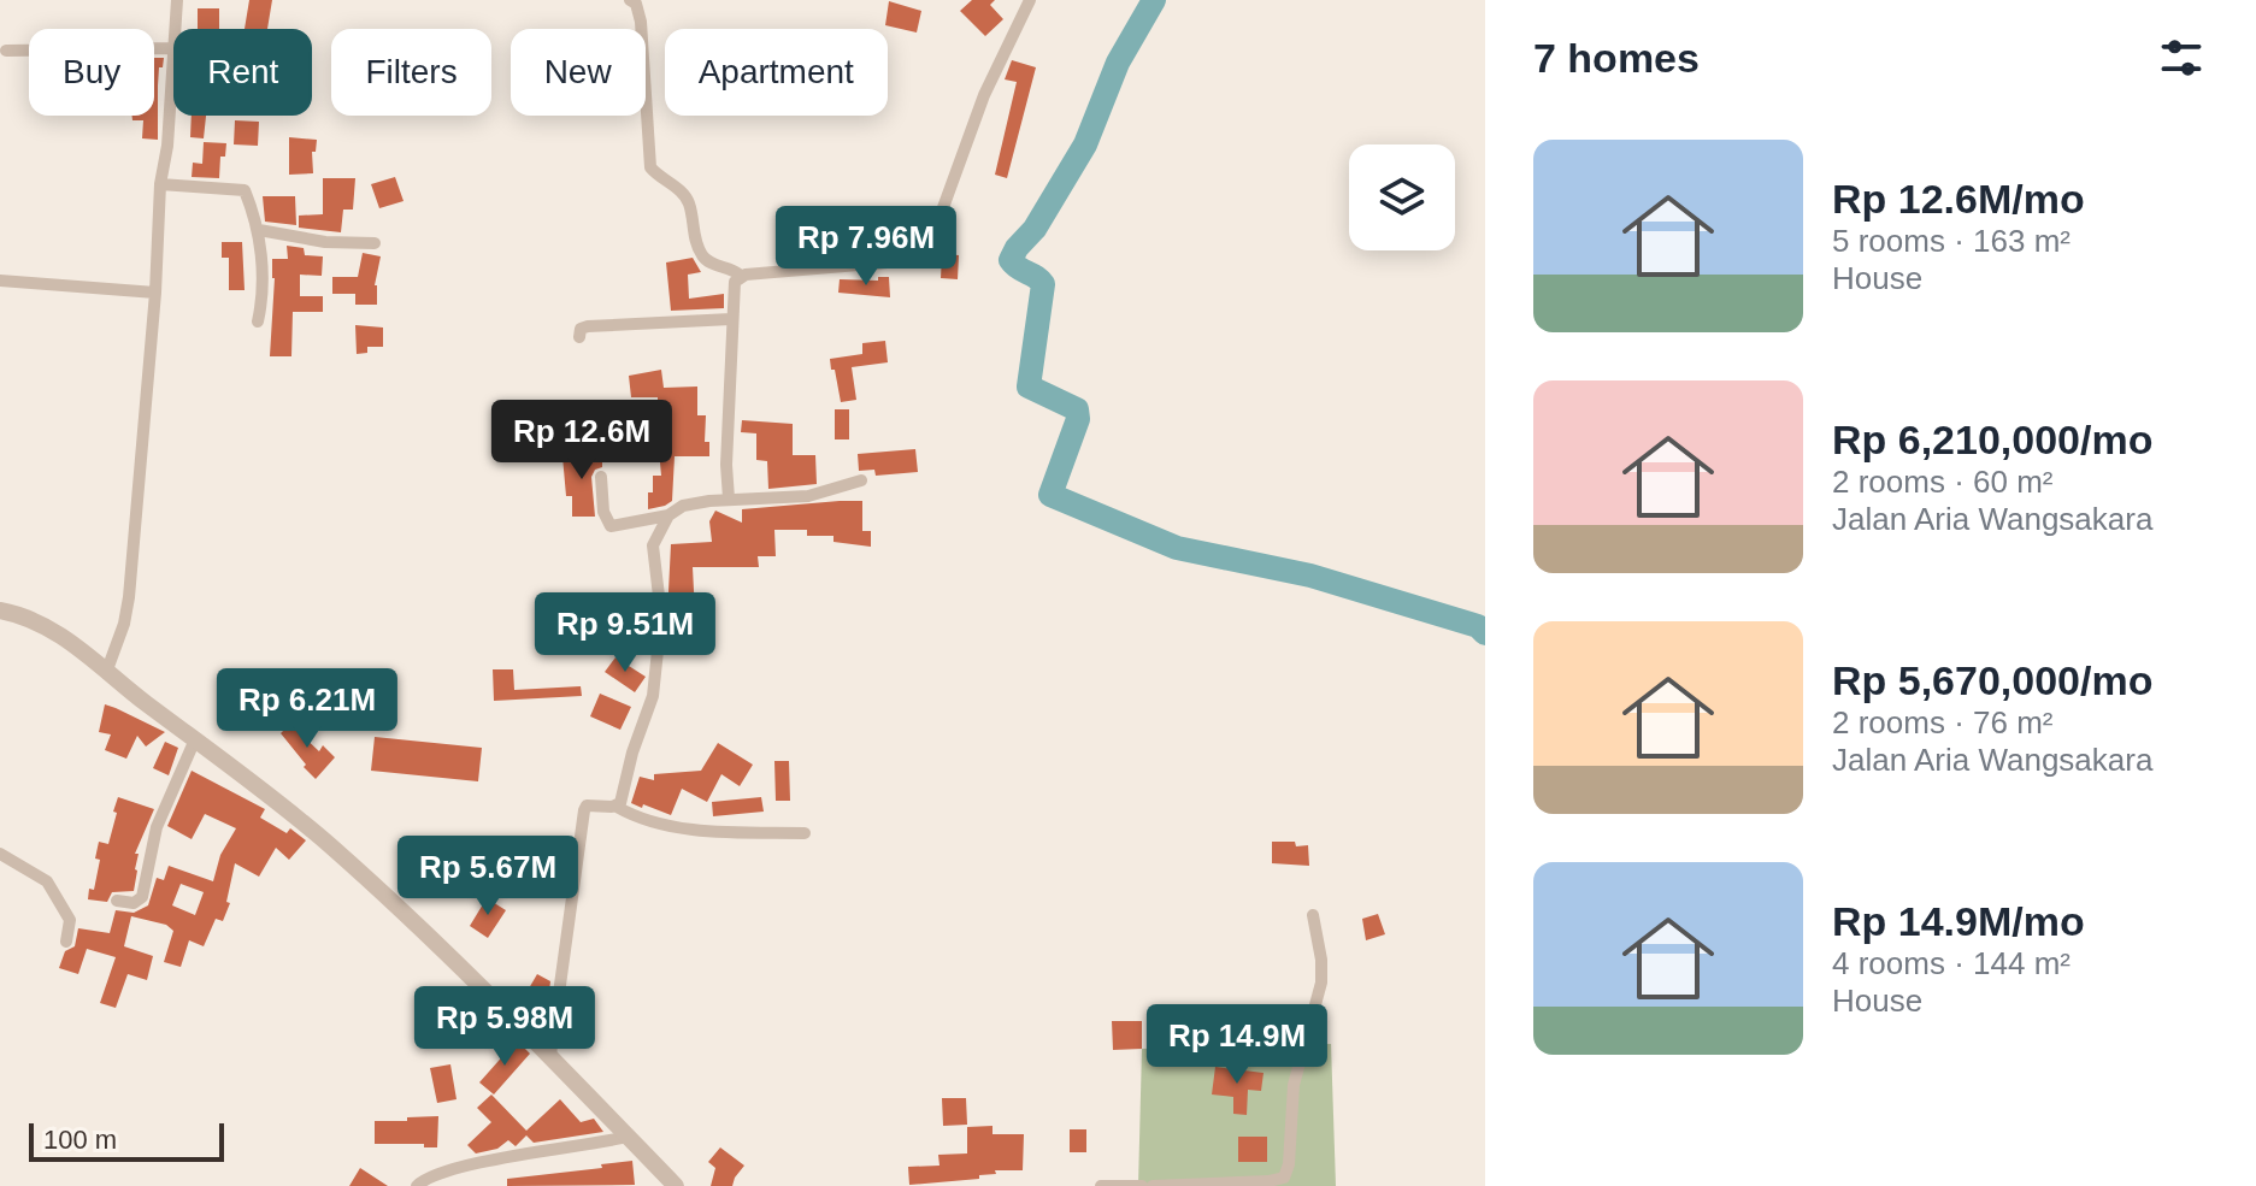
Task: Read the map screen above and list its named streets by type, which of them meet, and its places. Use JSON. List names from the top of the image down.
{
  "scale_bar": "100 m",
  "page": {
    "heading": "7 homes",
    "chip": [
      "Buy",
      "Rent",
      "Filters",
      "New",
      "Apartment"
    ],
    "list": [
      {
        "name": "Rp 12.6M/mo",
        "note": "5 rooms · 163 m² · House"
      },
      {
        "name": "Rp 6,210,000/mo",
        "note": "2 rooms · 60 m² · Jalan Aria Wangsakara"
      },
      {
        "name": "Rp 5,670,000/mo",
        "note": "2 rooms · 76 m² · Jalan Aria Wangsakara"
      },
      {
        "name": "Rp 14.9M/mo",
        "note": "4 rooms · 144 m² · House"
      }
    ],
    "price": [
      "Rp 7.96M",
      "Rp 12.6M",
      "Rp 9.51M",
      "Rp 6.21M",
      "Rp 5.67M",
      "Rp 5.98M",
      "Rp 14.9M"
    ],
    "scale": "100 m"
  }
}
